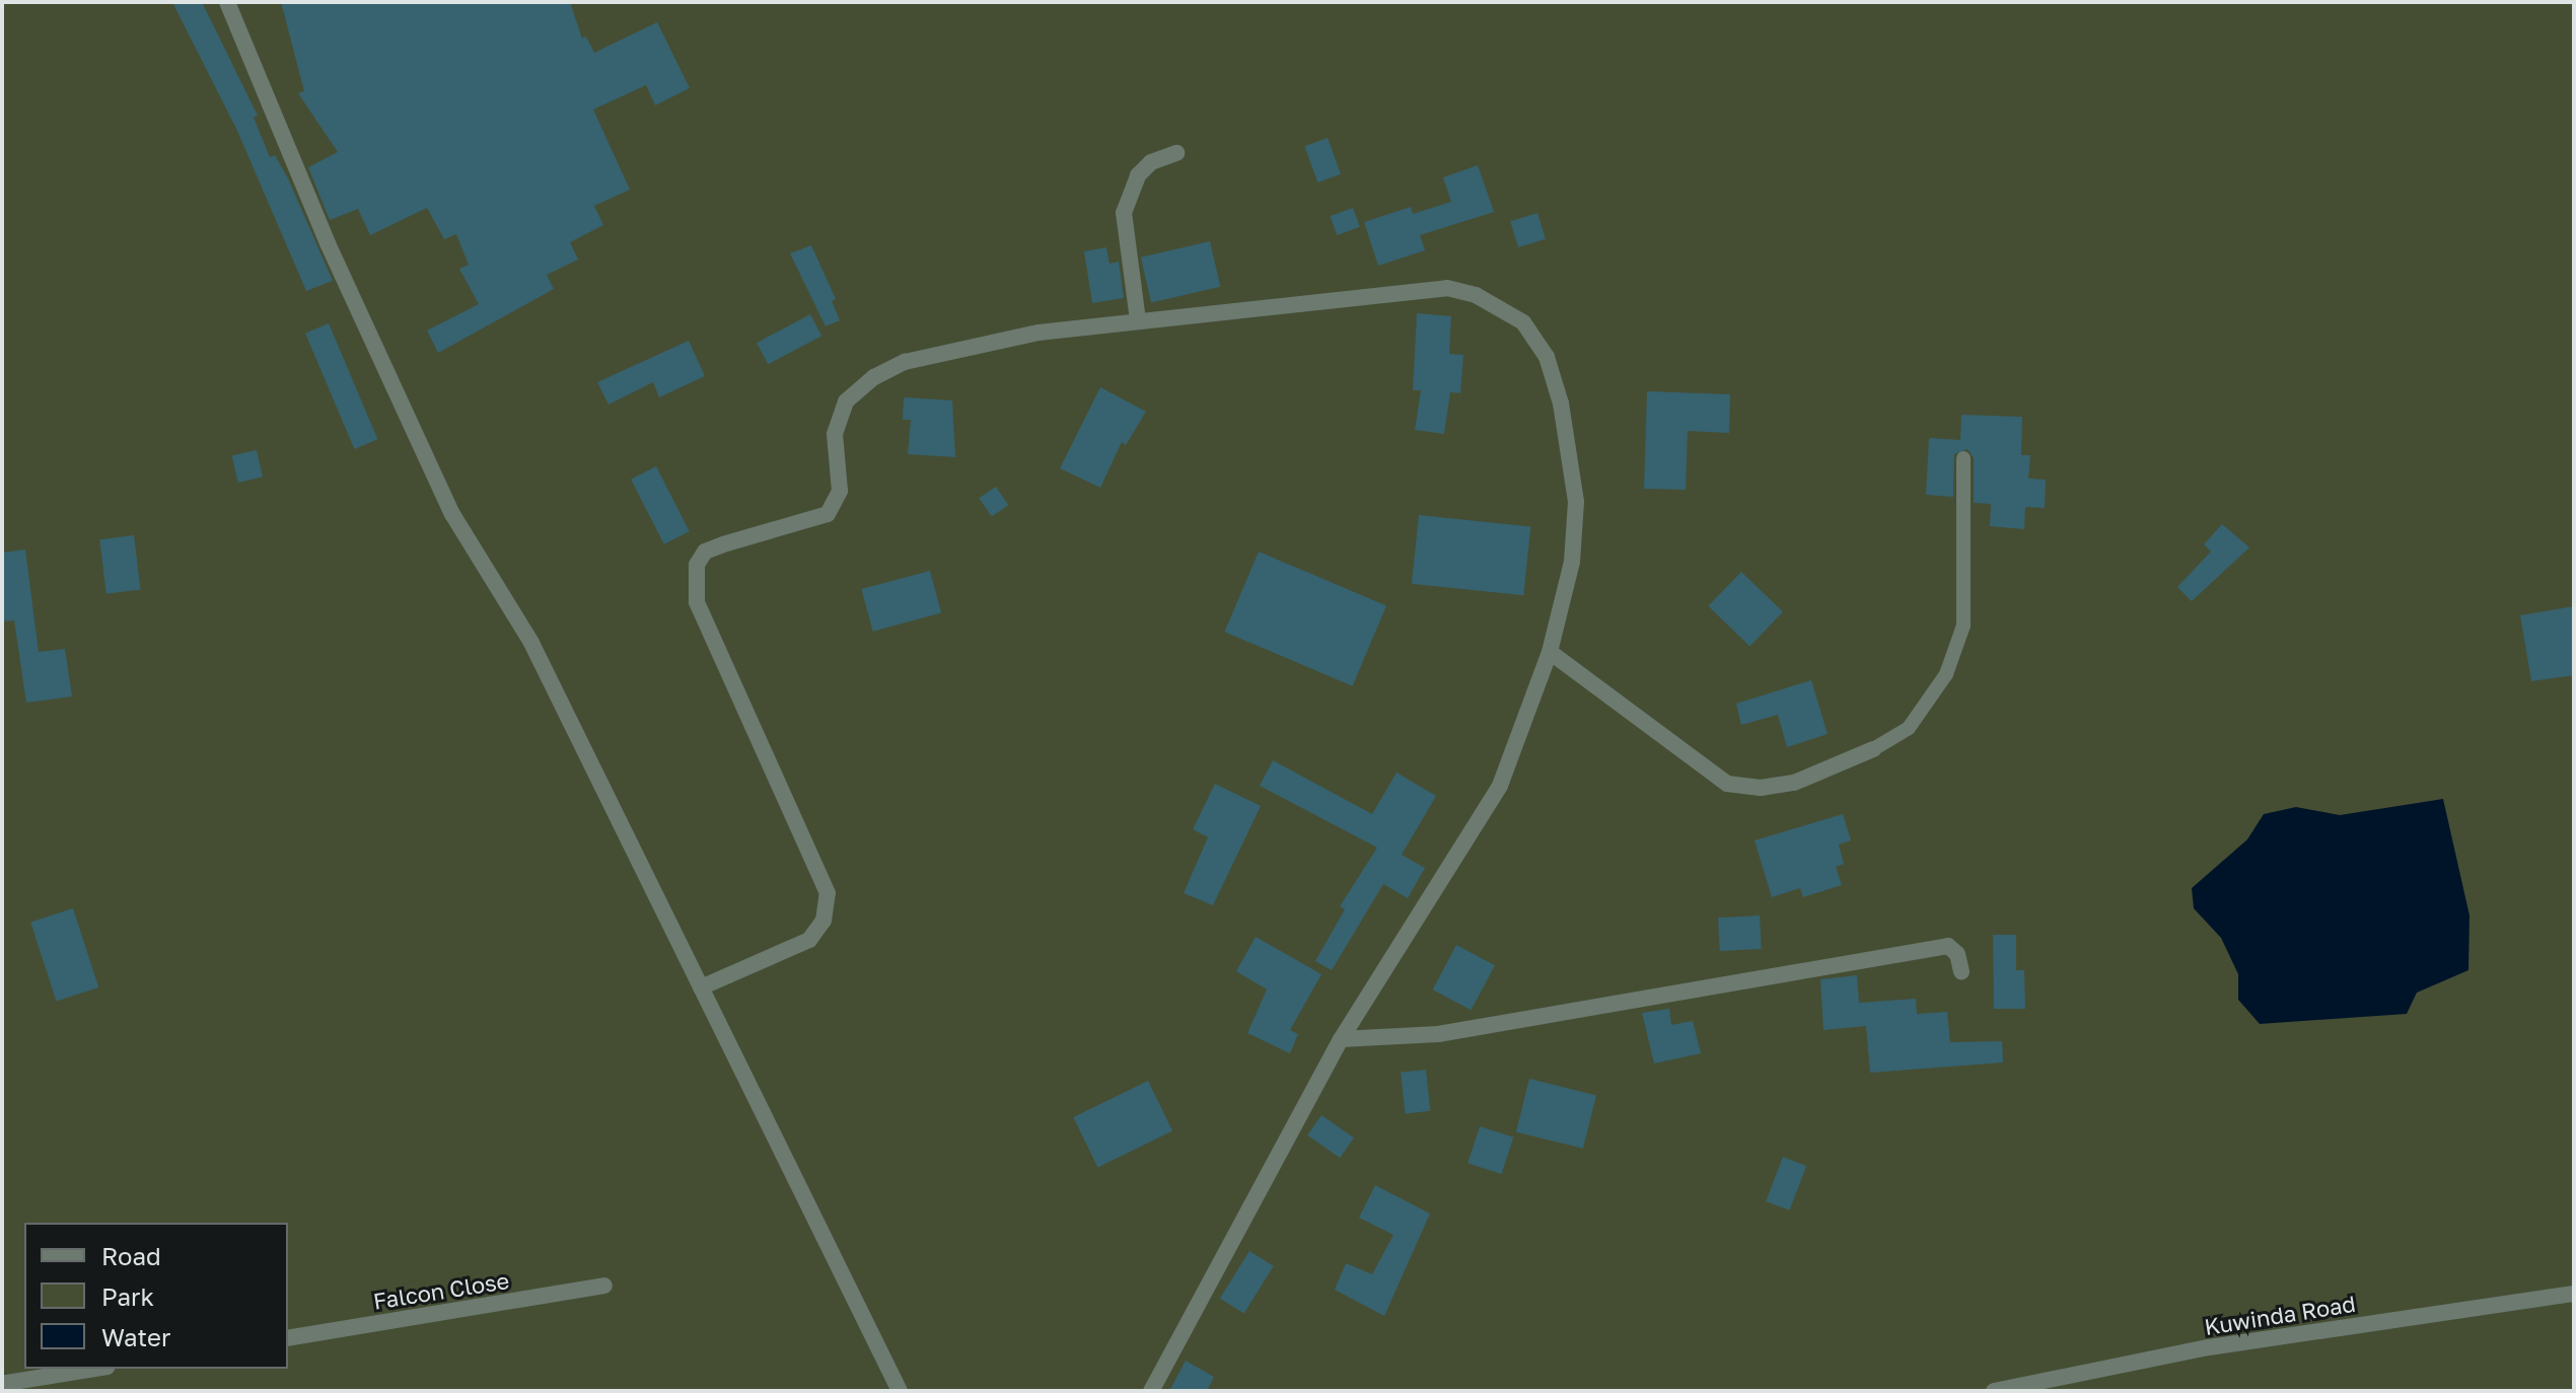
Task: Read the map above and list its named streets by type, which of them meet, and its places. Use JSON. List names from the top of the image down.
{
  "streets": {
    "street": ["Falcon Close", "Kuwinda Road"]
  },
  "legend": ["Road", "Park", "Water"]
}
